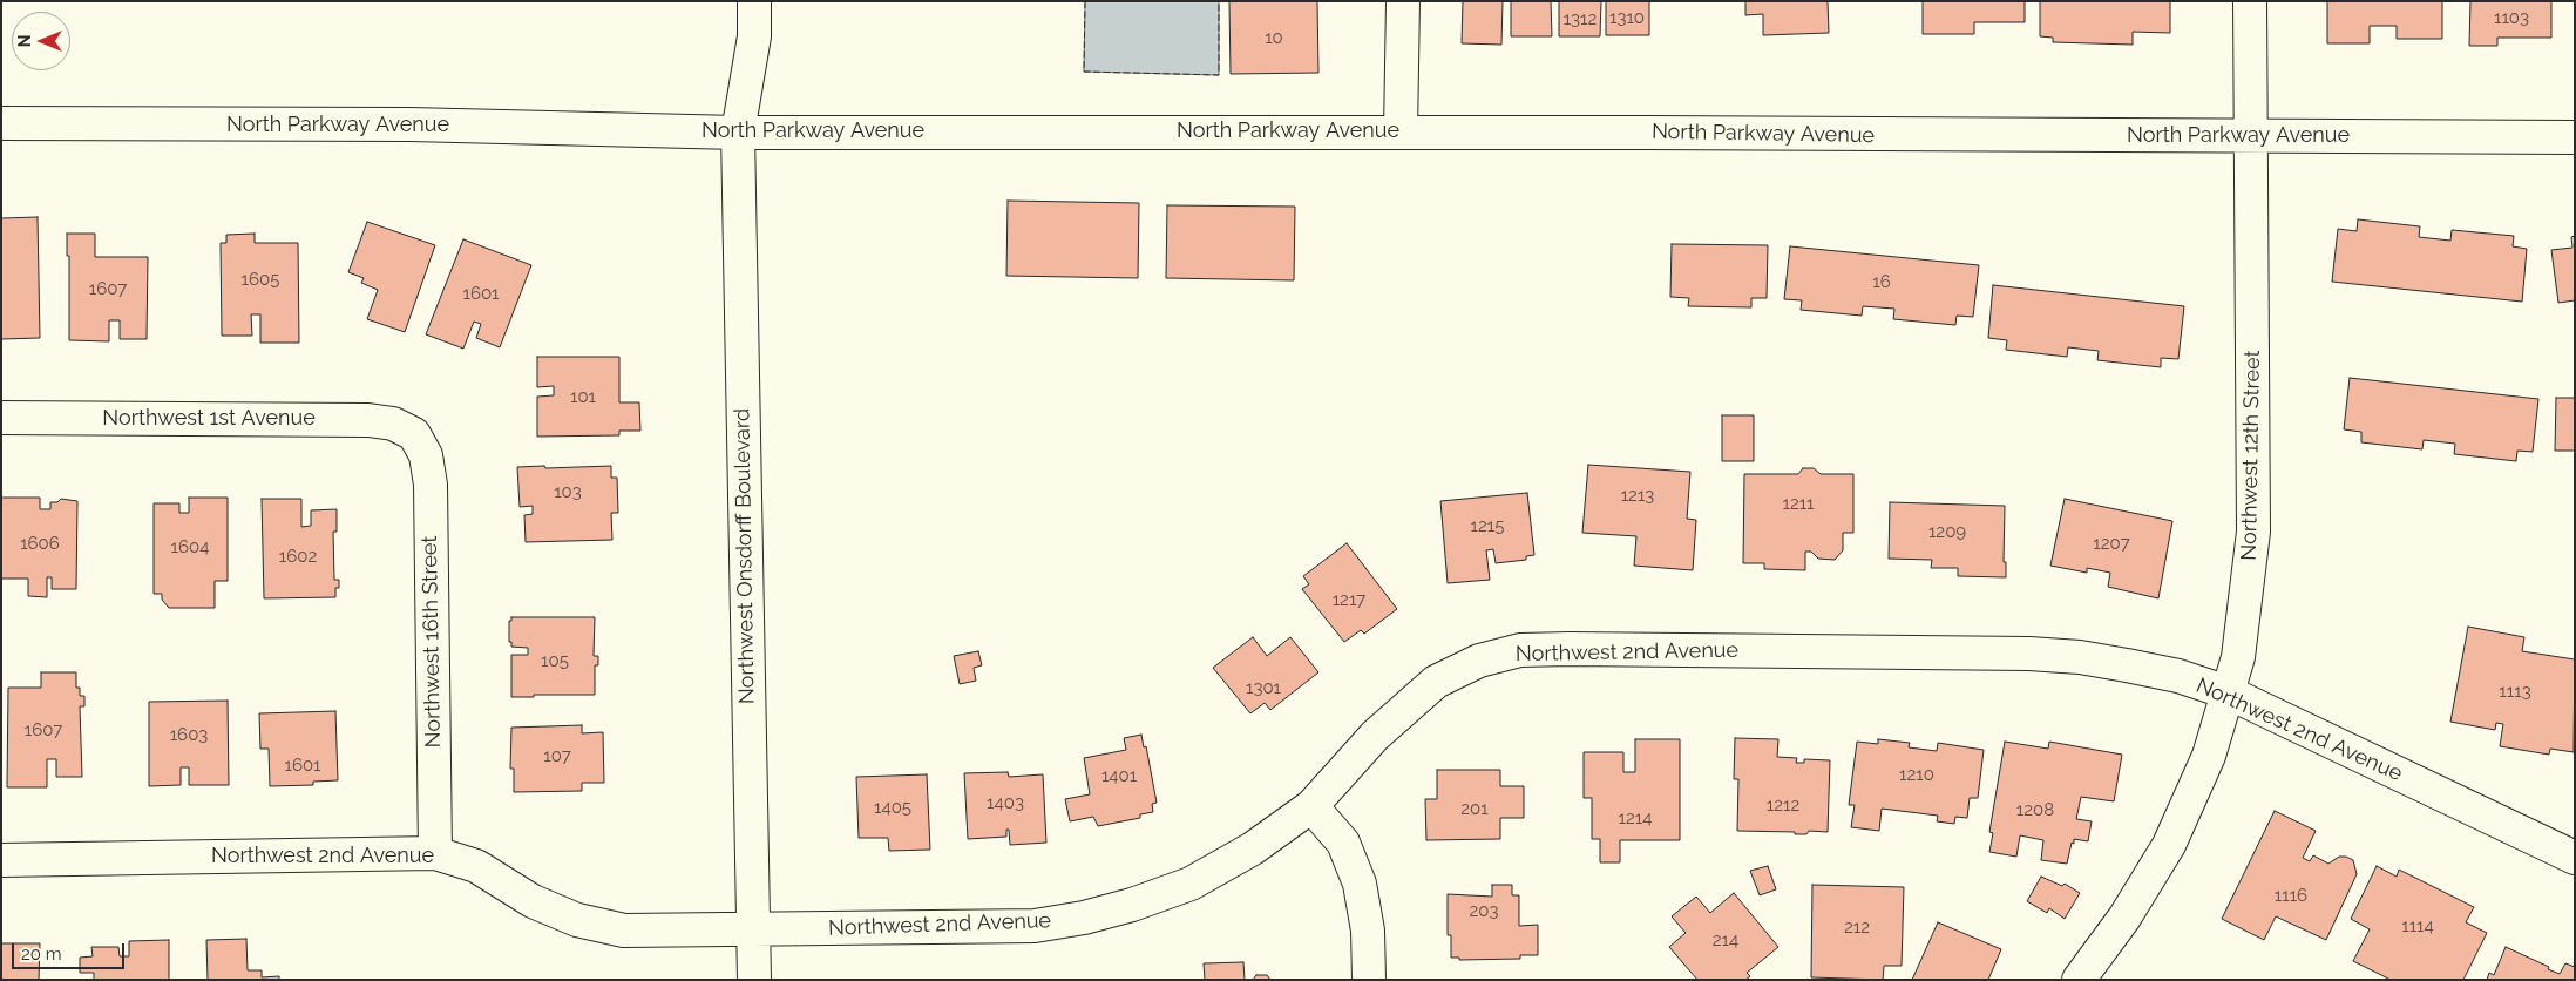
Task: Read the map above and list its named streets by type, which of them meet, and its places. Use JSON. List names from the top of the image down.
{
  "streets": {
    "street": [
      "North Parkway Avenue",
      "Northwest 1st Avenue",
      "Northwest 12th Street",
      "Northwest Onsdorff Boulevard",
      "Northwest 16th Street",
      "Northwest 2nd Avenue"
    ]
  },
  "crossings": [
    ["North Parkway Avenue", "Northwest 12th Street"],
    ["North Parkway Avenue", "Northwest Onsdorff Boulevard"],
    ["Northwest 1st Avenue", "Northwest 16th Street"],
    ["Northwest 12th Street", "Northwest 2nd Avenue"],
    ["Northwest Onsdorff Boulevard", "Northwest 2nd Avenue"],
    ["Northwest 16th Street", "Northwest 2nd Avenue"]
  ],
  "house_numbers": [
    "1310",
    "1103",
    "1312",
    "10",
    "1605",
    "16",
    "1607",
    "1601",
    "101",
    "103",
    "1213",
    "1211",
    "1215",
    "1209",
    "1606",
    "1207",
    "1604",
    "1602",
    "1217",
    "105",
    "1301",
    "1113",
    "1607",
    "1603",
    "107",
    "1601",
    "1210",
    "1401",
    "1403",
    "1212",
    "1405",
    "201",
    "1208",
    "1214",
    "1116",
    "203",
    "1114",
    "212",
    "214"
  ],
  "scale_bar": "20 m",
  "north": "left"
}
